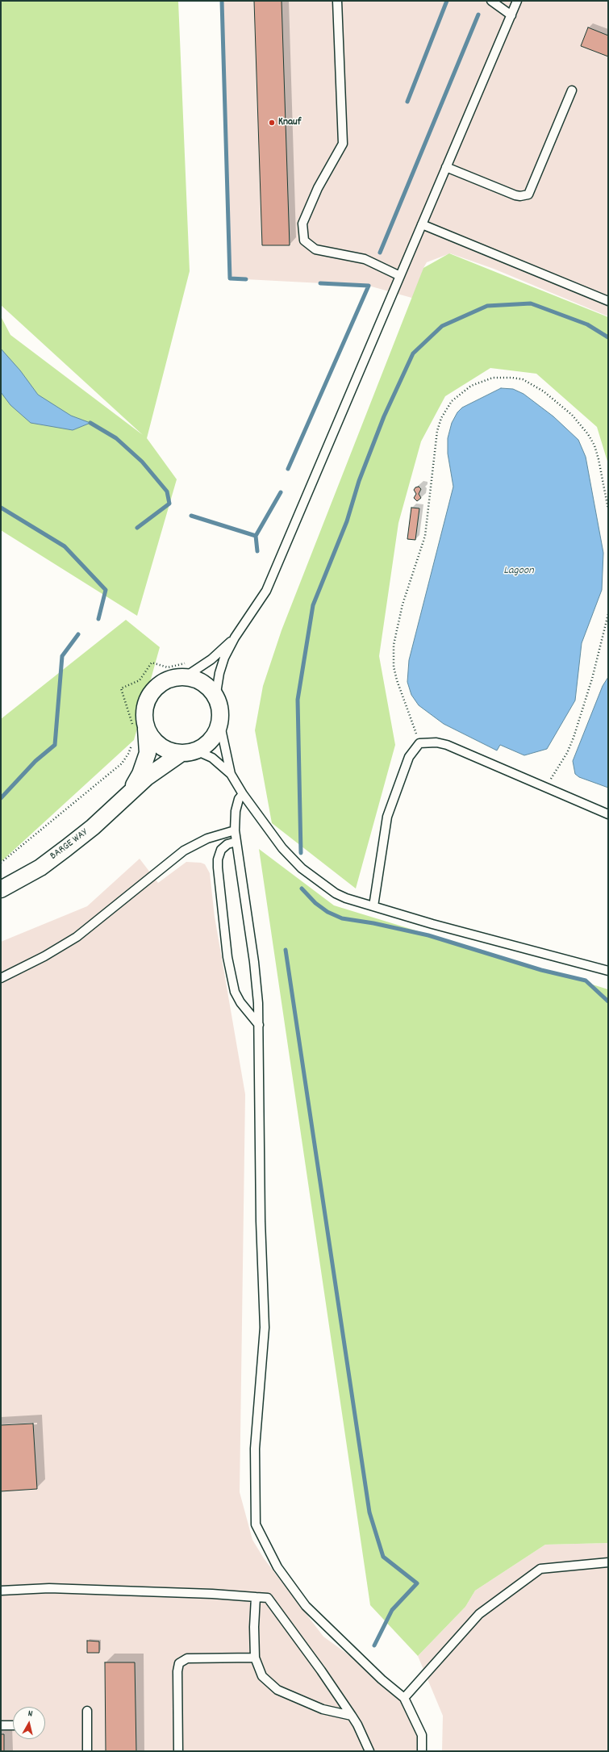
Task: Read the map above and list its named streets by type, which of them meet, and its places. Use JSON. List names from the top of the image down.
{
  "streets": {
    "street": ["BARGE WAY"]
  },
  "water": ["Lagoon"],
  "places": ["Knauf"],
  "north": "top"
}
